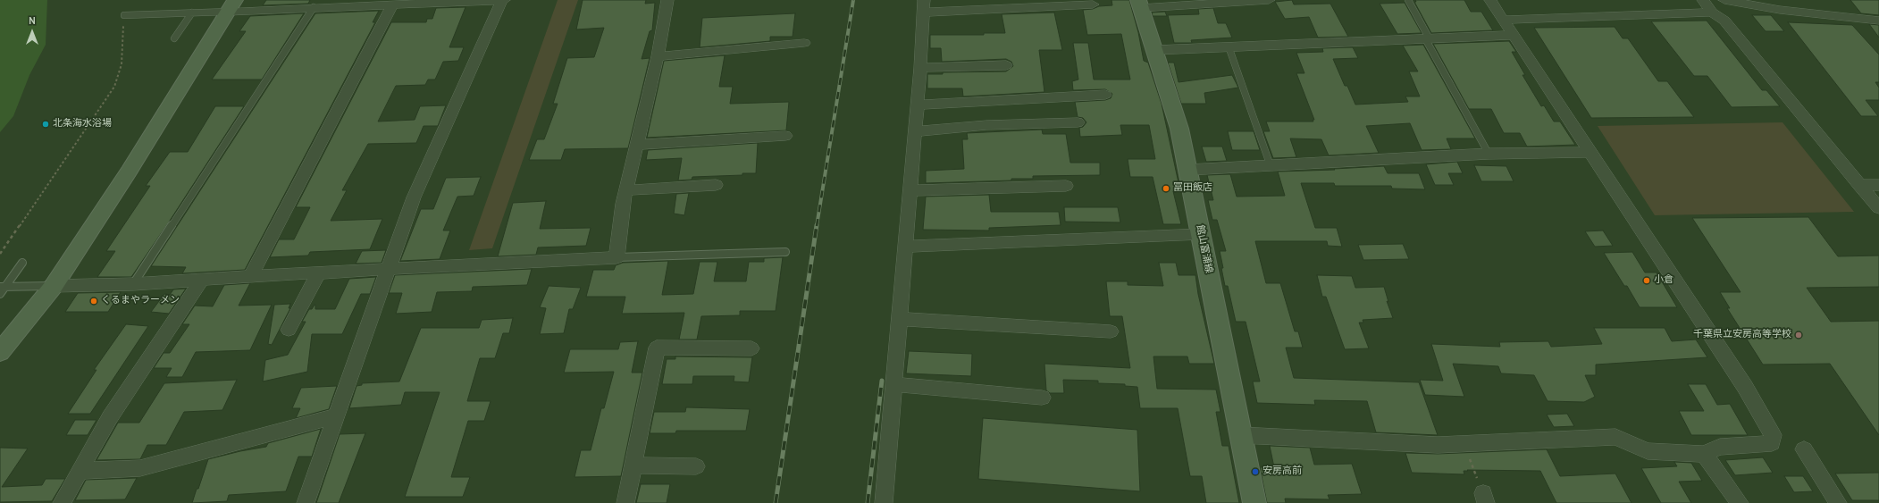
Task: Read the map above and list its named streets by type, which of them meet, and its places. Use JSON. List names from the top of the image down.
{
  "streets": {
    "main road": ["館山富浦線"]
  },
  "places": [
    "北条海水浴場",
    "冨田飯店",
    "小倉",
    "くるまやラーメン",
    "千葉県立安房高等学校",
    "安房高前"
  ],
  "north": "top"
}
